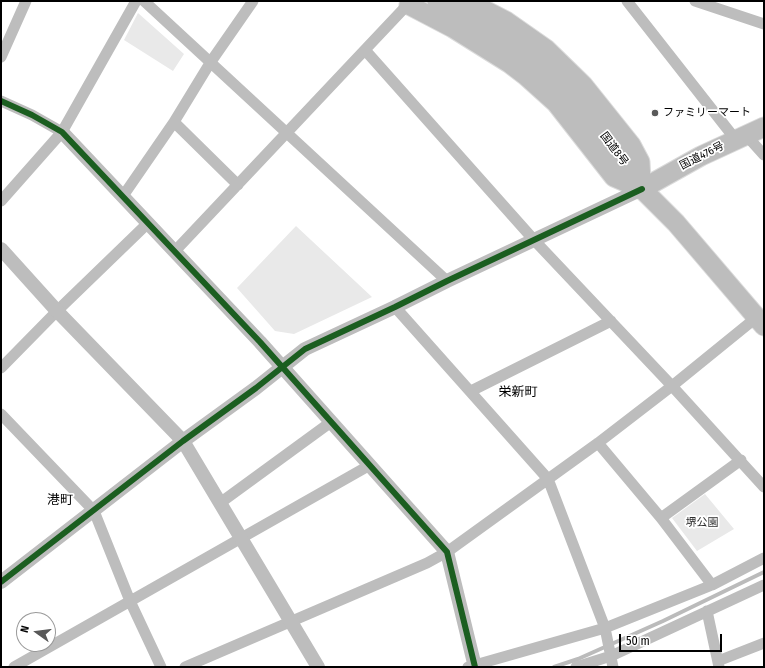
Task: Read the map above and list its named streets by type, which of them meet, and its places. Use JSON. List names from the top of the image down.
{
  "streets": {
    "highway": ["国道8号", "国道476号"]
  },
  "crossings": [
    ["国道8号", "国道476号"]
  ],
  "districts": ["栄新町", "港町"],
  "parks": ["堺公園"],
  "places": ["ファミリーマート"],
  "scale_bar": "50 m",
  "north": "left"
}
